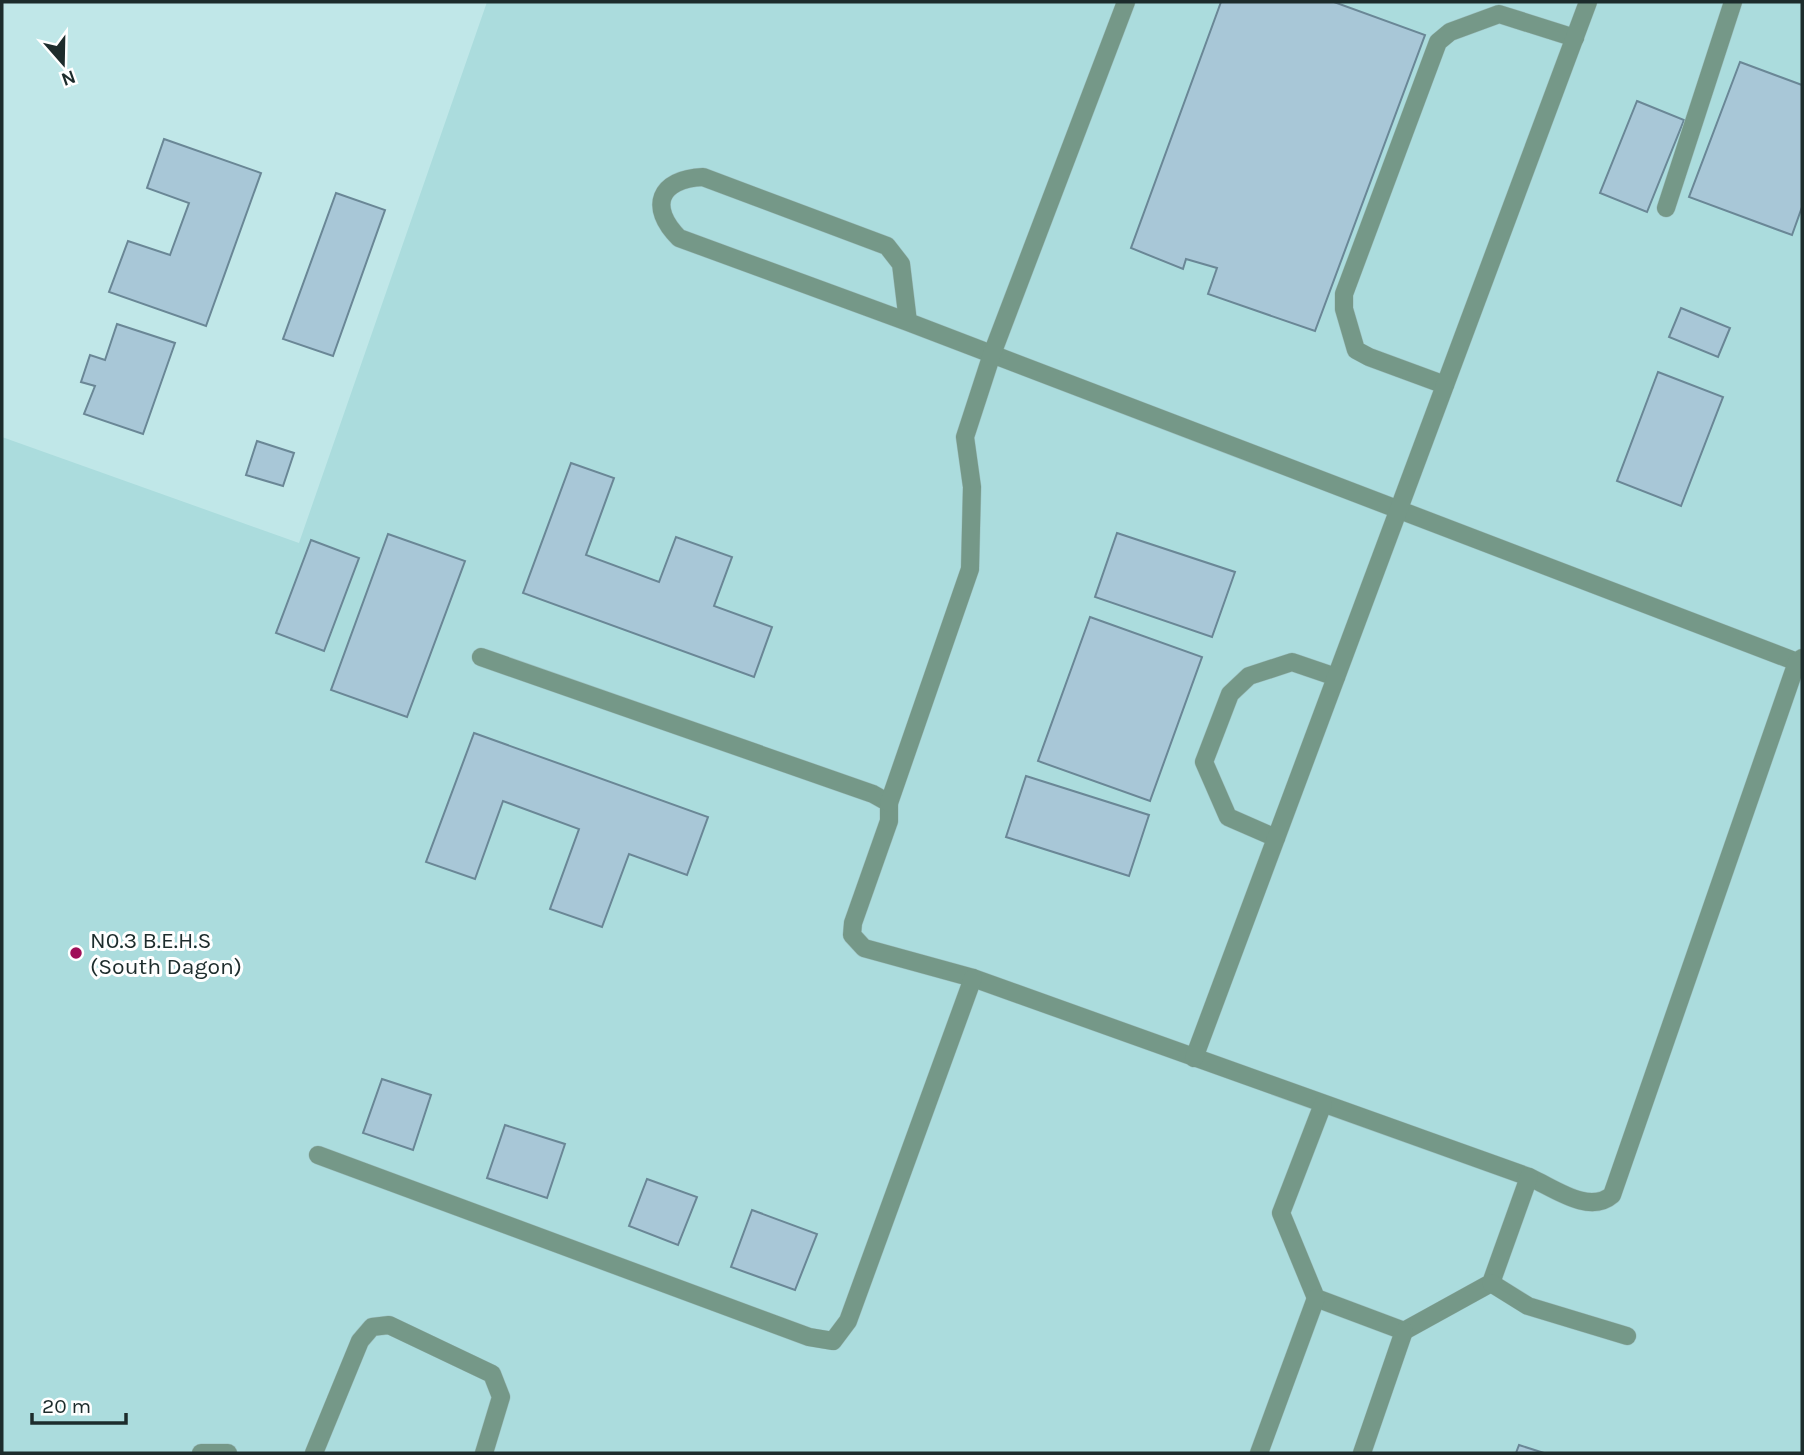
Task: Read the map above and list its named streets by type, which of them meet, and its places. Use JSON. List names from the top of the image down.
{
  "places": ["N0.3 B.E.H.S (South Dagon)"],
  "scale_bar": "20 m",
  "north": "bottom"
}
